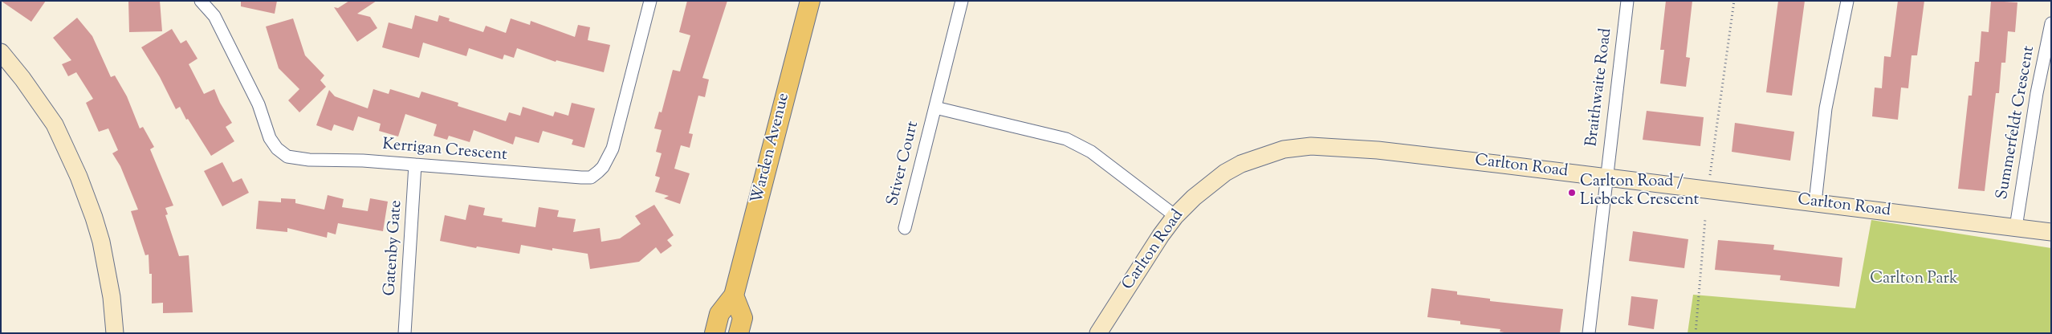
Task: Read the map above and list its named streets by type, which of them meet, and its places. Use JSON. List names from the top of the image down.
{
  "streets": {
    "main road": ["Warden Avenue", "Carlton Road"],
    "street": [
      "Braithwaite Road",
      "Summerfeldt Crescent",
      "Kerrigan Crescent",
      "Stiver Court",
      "Gatenby Gate"
    ]
  },
  "crossings": [
    ["Braithwaite Road", "Carlton Road"],
    ["Summerfeldt Crescent", "Carlton Road"],
    ["Kerrigan Crescent", "Gatenby Gate"]
  ],
  "parks": ["Carlton Park"],
  "places": ["Carlton Road / Liebeck Crescent"]
}
